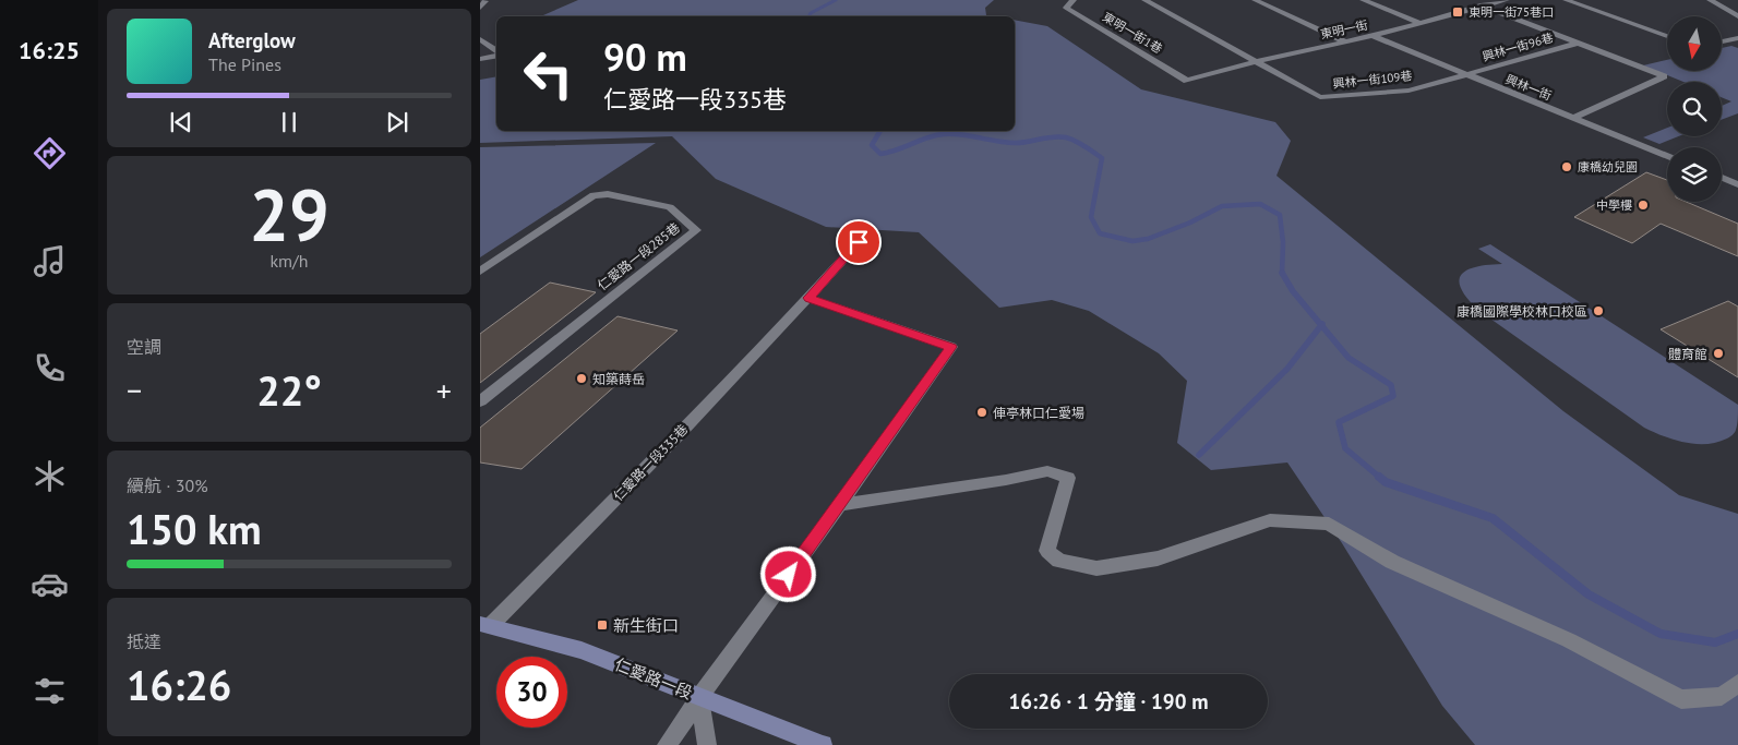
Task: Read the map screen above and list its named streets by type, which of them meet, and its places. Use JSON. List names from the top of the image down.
{
  "streets": {
    "main road": ["仁愛路一段"],
    "street": [
      "東明一街",
      "東明一街1巷",
      "興林一街96巷",
      "興林一街109巷",
      "興林一街",
      "仁愛路一段285巷",
      "仁愛路一段335巷"
    ]
  },
  "crossings": [
    ["東明一街", "東明一街1巷"],
    ["東明一街", "興林一街109巷"],
    ["東明一街", "興林一街"],
    ["興林一街96巷", "興林一街109巷"],
    ["興林一街96巷", "興林一街"],
    ["興林一街109巷", "興林一街"],
    ["仁愛路一段335巷", "仁愛路一段"]
  ],
  "places": {
    "transit": ["東明一街75巷口", "新生街口"],
    "other": [
      "康橋幼兒園",
      "中學樓",
      "康橋國際學校林口校區",
      "體育館",
      "知築蒔岳",
      "俥亭林口仁愛場"
    ]
  },
  "north": "bottom",
  "page": {
    "tabs": "16:25",
    "turn": ["90 m", "仁愛路一段335巷"],
    "song": ["Afterglow", "The Pines"],
    "tile": [
      ["29", "km/h"],
      "空調",
      ["續航 · 30%", "150 km"],
      ["抵達", "16:26"]
    ],
    "heat": ["−", "22°", "+"],
    "limit": "30",
    "trip": "16:26 · 1 分鐘 · 190 m"
  }
}
